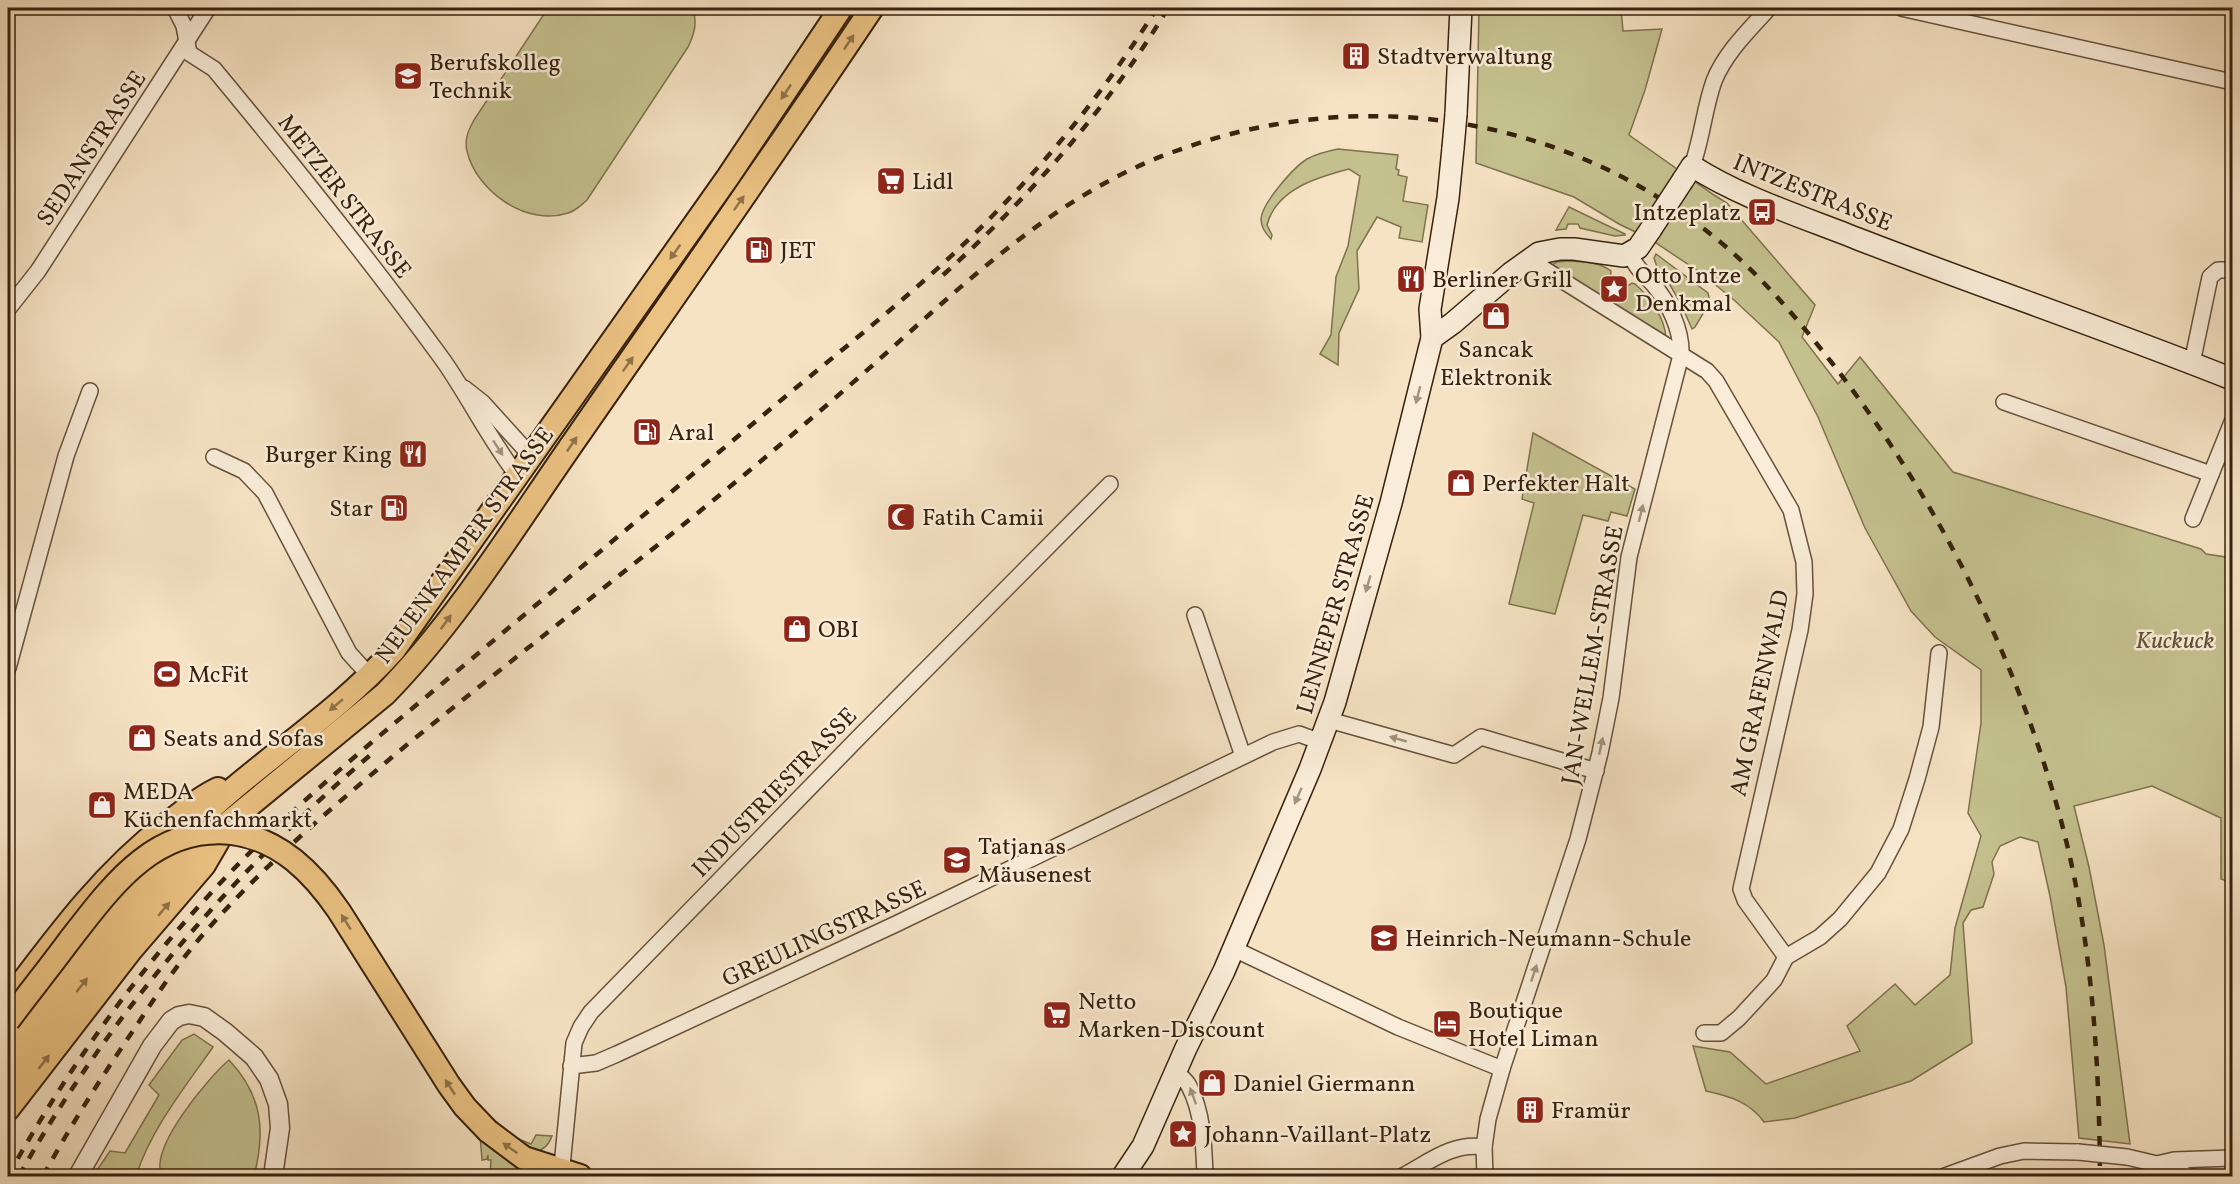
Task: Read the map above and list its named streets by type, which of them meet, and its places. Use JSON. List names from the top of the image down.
{
  "streets": {
    "main road": ["INTZESTRASSE", "NEUENKAMPER STRASSE", "LENNEPER STRASSE"],
    "street": [
      "SEDANSTRASSE",
      "METZER STRASSE",
      "JAN-WELLEM-STRASSE",
      "AM GRAFENWALD",
      "INDUSTRIESTRASSE",
      "GREULINGSTRASSE"
    ]
  },
  "crossings": [
    ["SEDANSTRASSE", "METZER STRASSE"],
    ["METZER STRASSE", "NEUENKAMPER STRASSE"],
    ["LENNEPER STRASSE", "GREULINGSTRASSE"],
    ["JAN-WELLEM-STRASSE", "AM GRAFENWALD"],
    ["INDUSTRIESTRASSE", "GREULINGSTRASSE"]
  ],
  "one_way": ["LENNEPER STRASSE", "JAN-WELLEM-STRASSE"],
  "parks": ["Kuckuck"],
  "places": {
    "building": ["Stadtverwaltung", "Framür"],
    "school or university": ["Berufskolleg Technik", "Tatjanas Mäusenest", "Heinrich-Neumann-Schule"],
    "supermarket": ["Lidl", "Netto Marken-Discount"],
    "bus stop": ["Intzeplatz"],
    "fuel station": ["JET", "Aral", "Star"],
    "restaurant": ["Berliner Grill", "Burger King"],
    "place": ["Otto Intze Denkmal", "Johann-Vaillant-Platz"],
    "shop": [
      "Sancak Elektronik",
      "Perfekter Halt",
      "OBI",
      "Seats and Sofas",
      "MEDA Küchenfachmarkt",
      "Daniel Giermann"
    ],
    "mosque": ["Fatih Camii"],
    "sports": ["McFit"],
    "hotel": ["Boutique Hotel Liman"]
  }
}
